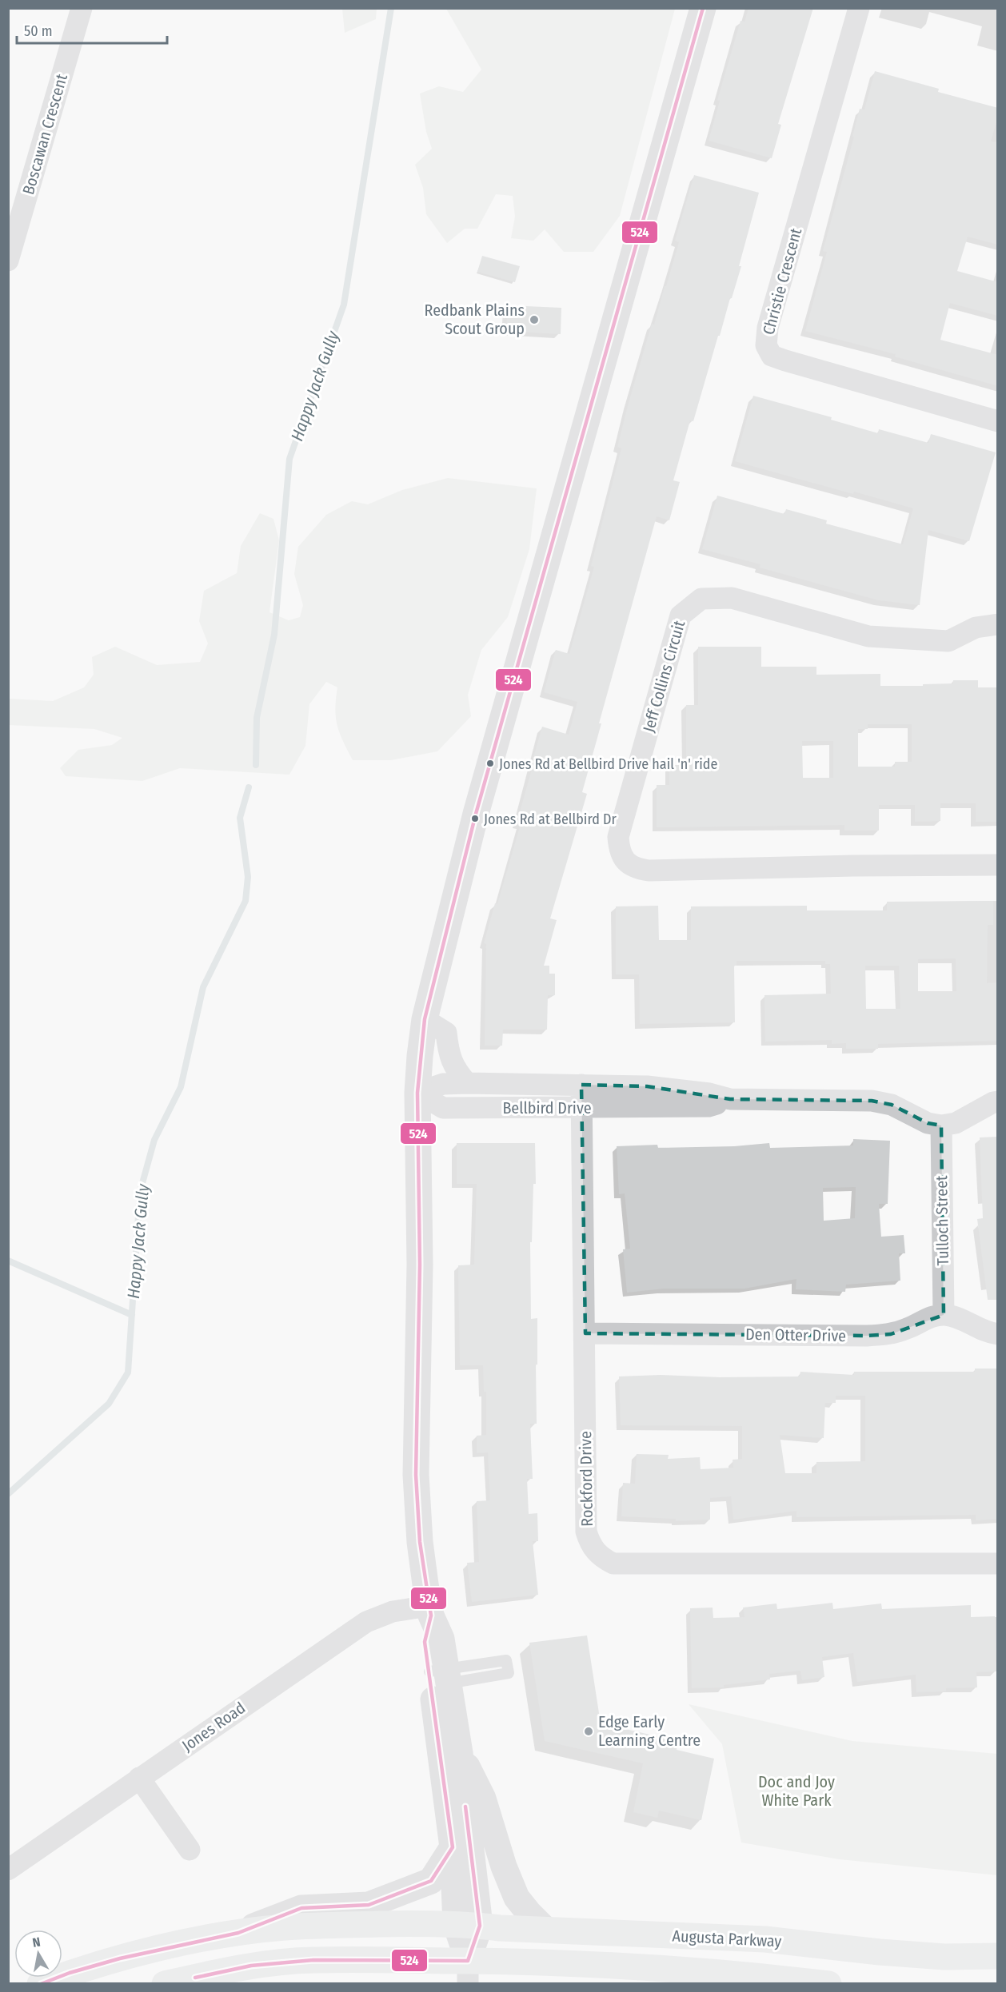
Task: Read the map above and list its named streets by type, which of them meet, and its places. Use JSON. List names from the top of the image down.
{
  "streets": {
    "main road": ["Augusta Parkway"],
    "street": [
      "Boscawan Crescent",
      "Christie Crescent",
      "Jeff Collins Circuit",
      "Bellbird Drive",
      "Tulloch Street",
      "Den Otter Drive",
      "Rockford Drive",
      "Jones Road"
    ]
  },
  "crossings": [
    ["Bellbird Drive", "Tulloch Street"],
    ["Bellbird Drive", "Rockford Drive"],
    ["Tulloch Street", "Den Otter Drive"],
    ["Den Otter Drive", "Rockford Drive"]
  ],
  "water": ["Happy Jack Gully"],
  "parks": ["Doc and Joy White Park"],
  "places": [
    "Redbank Plains Scout Group",
    "Jones Rd at Bellbird Drive hail 'n' ride",
    "Jones Rd at Bellbird Dr",
    "Edge Early Learning Centre"
  ],
  "lines": ["transit line 524"],
  "scale_bar": "50 m",
  "north": "top"
}
